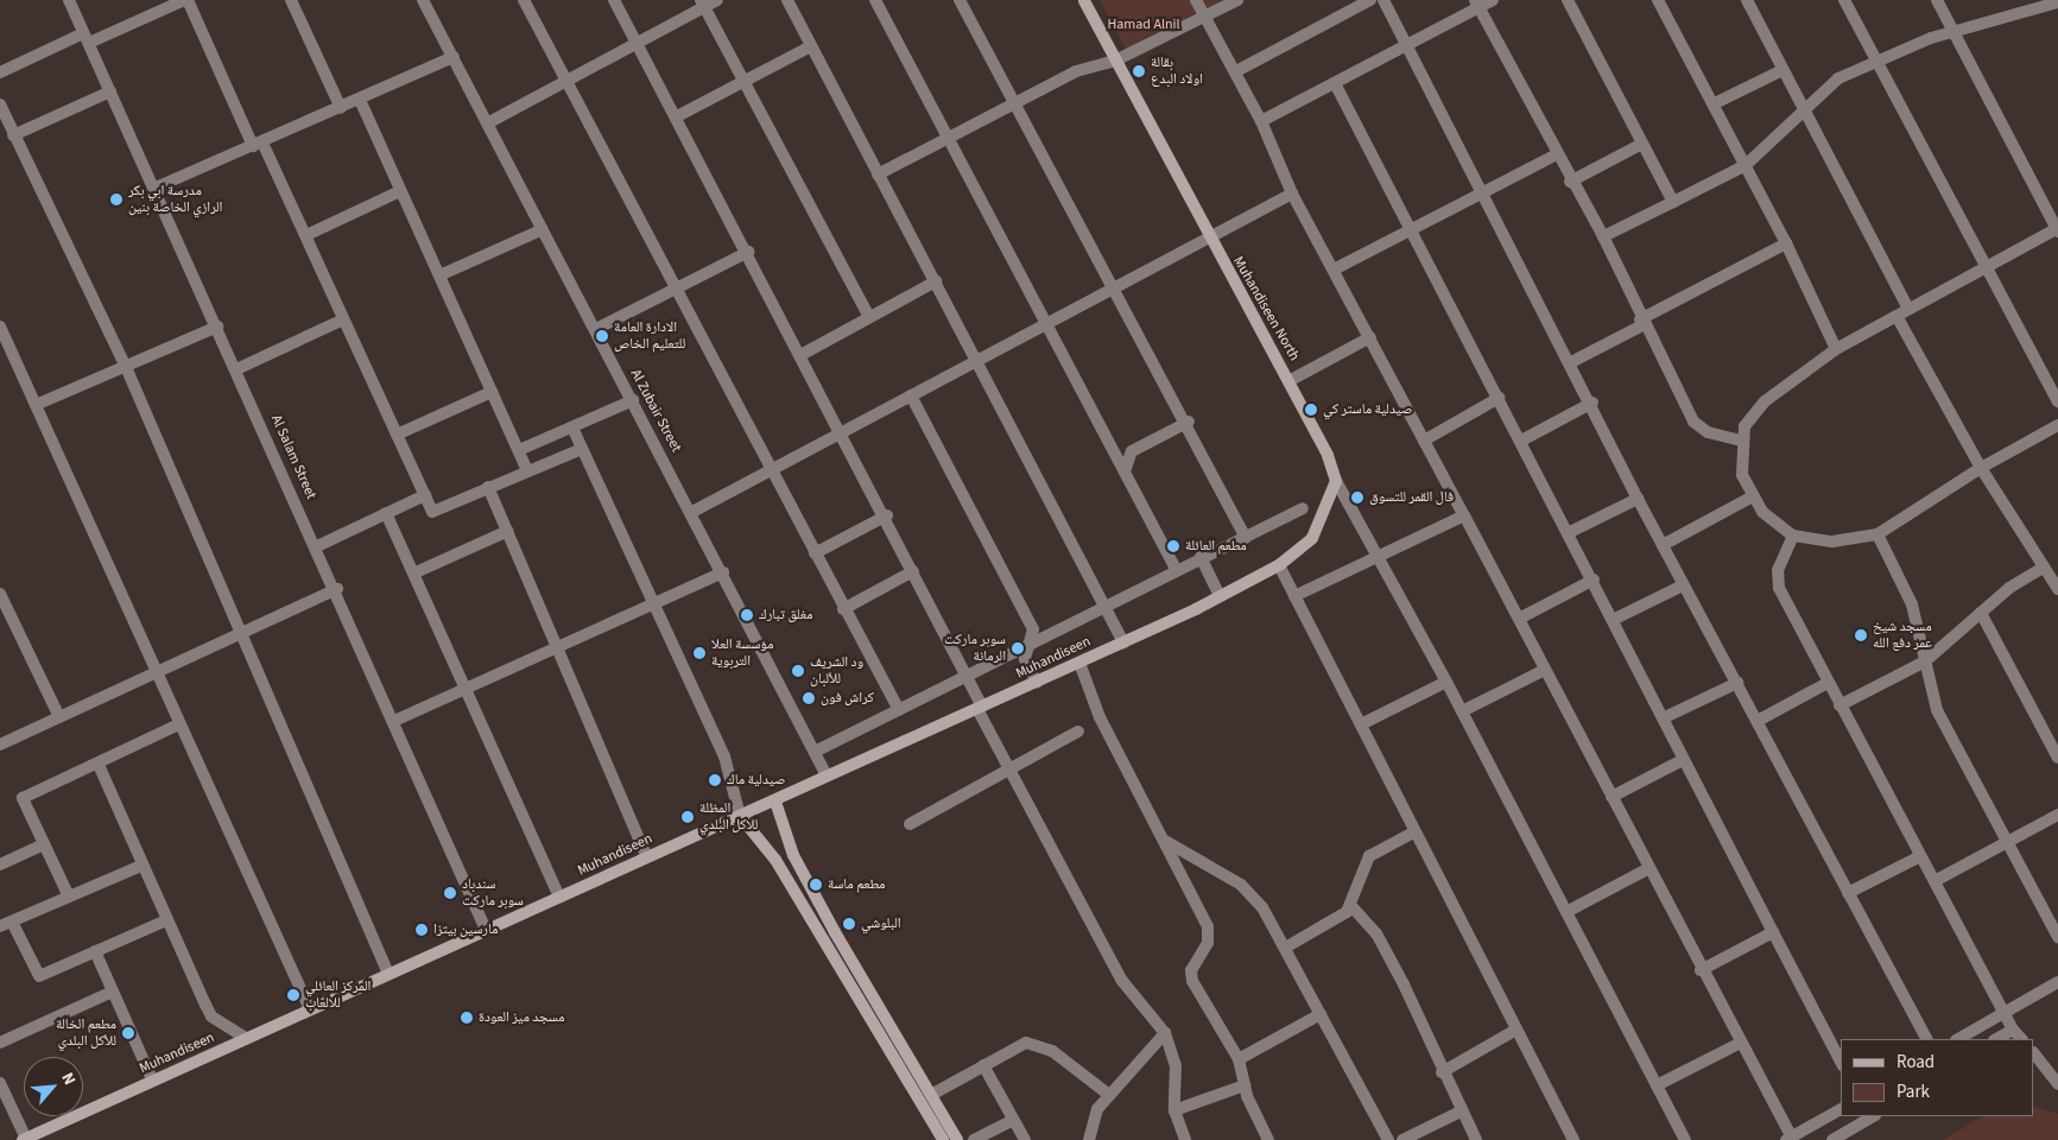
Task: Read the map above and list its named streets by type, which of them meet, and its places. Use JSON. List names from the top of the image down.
{
  "streets": {
    "main road": ["Muhandiseen North", "Muhandiseen"],
    "street": ["Al Zubair Street", "Al Salam Street"]
  },
  "crossings": [
    ["Al Zubair Street", "Muhandiseen"],
    ["Al Salam Street", "Muhandiseen"]
  ],
  "parks": ["Hamad Alnil"],
  "places": [
    "بقالة اولاد البدع",
    "مدرسة ابي بكر الرازي الخاصة بنين",
    "الادارة العامة للتعليم الخاص",
    "صيدلية ماستر كي",
    "فال القمر للتسوق",
    "مطعم العائلة",
    "مغلق تبارك",
    "مسجد شيخ عمر دفع الله",
    "سوبر ماركت الرمانة",
    "مؤسسة العلا التربوية",
    "ود الشريف للألبان",
    "كراش فون",
    "صيدلية ماك",
    "المظلة للاكل البلدي",
    "مطعم ماسة",
    "سندباد سوبر ماركت",
    "البلوشي",
    "مارسين بيتزا",
    "المركز العائلي للالعاب",
    "مسجد ميز العودة",
    "مطعم الخالة للأكل البلدي"
  ],
  "legend": ["Road", "Park"],
  "north": "top right"
}
